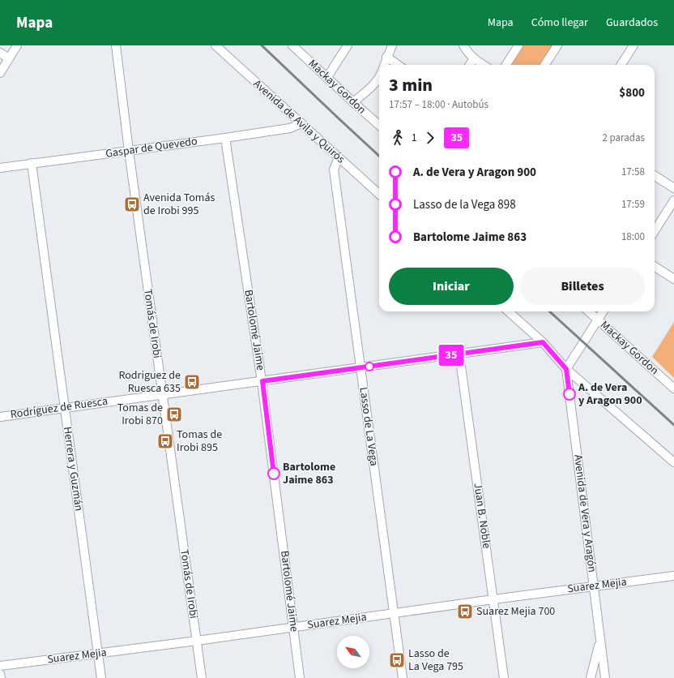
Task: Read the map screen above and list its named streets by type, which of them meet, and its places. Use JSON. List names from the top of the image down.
{
  "streets": {
    "street": [
      "Mackay Gordon",
      "Avenida de Avila y Quirós",
      "Gaspar de Quevedo",
      "Tomás de Irobi",
      "Bartolomé Jaime",
      "Rodríguez de Ruesca",
      "Lasso de La Vega",
      "Herrera y Guzmán",
      "Avenida de Vera y Aragón",
      "Juan B. Noble",
      "Suarez Mejia"
    ]
  },
  "crossings": [
    ["Avenida de Avila y Quirós", "Gaspar de Quevedo"],
    ["Avenida de Avila y Quirós", "Lasso de La Vega"],
    ["Gaspar de Quevedo", "Tomás de Irobi"],
    ["Gaspar de Quevedo", "Bartolomé Jaime"],
    ["Gaspar de Quevedo", "Herrera y Guzmán"],
    ["Tomás de Irobi", "Rodríguez de Ruesca"],
    ["Tomás de Irobi", "Suarez Mejia"],
    ["Bartolomé Jaime", "Rodríguez de Ruesca"],
    ["Bartolomé Jaime", "Suarez Mejia"],
    ["Rodríguez de Ruesca", "Lasso de La Vega"],
    ["Rodríguez de Ruesca", "Herrera y Guzmán"],
    ["Rodríguez de Ruesca", "Juan B. Noble"],
    ["Lasso de La Vega", "Suarez Mejia"],
    ["Herrera y Guzmán", "Suarez Mejia"],
    ["Avenida de Vera y Aragón", "Suarez Mejia"],
    ["Juan B. Noble", "Suarez Mejia"]
  ],
  "places": {
    "bus stop": [
      "Avenida Tomás de Irobi 995",
      "Rodriguez de Ruesca 635",
      "Tomas de Irobi 870",
      "Tomas de Irobi 895",
      "Suarez Mejia 700",
      "Lasso de La Vega 795"
    ],
    "other": ["A. de Vera y Aragon 900", "Bartolome Jaime 863"]
  },
  "lines": ["bus line 35"],
  "north": "top left",
  "page": {
    "header": "Mapa",
    "nav": ["Mapa", "Cómo llegar", "Guardados"],
    "on_map": "35",
    "heading": ["3 min", "17:57 – 18:00 · Autobús", "$800"],
    "legs": ["1", "35", "2 paradas"],
    "list": [
      {
        "name": "A. de Vera y Aragon 900",
        "value": "17:58"
      },
      {
        "name": "Lasso de la Vega 898",
        "value": "17:59"
      },
      {
        "name": "Bartolome Jaime 863",
        "value": "18:00"
      }
    ],
    "buttons": ["Iniciar", "Billetes"]
  }
}
